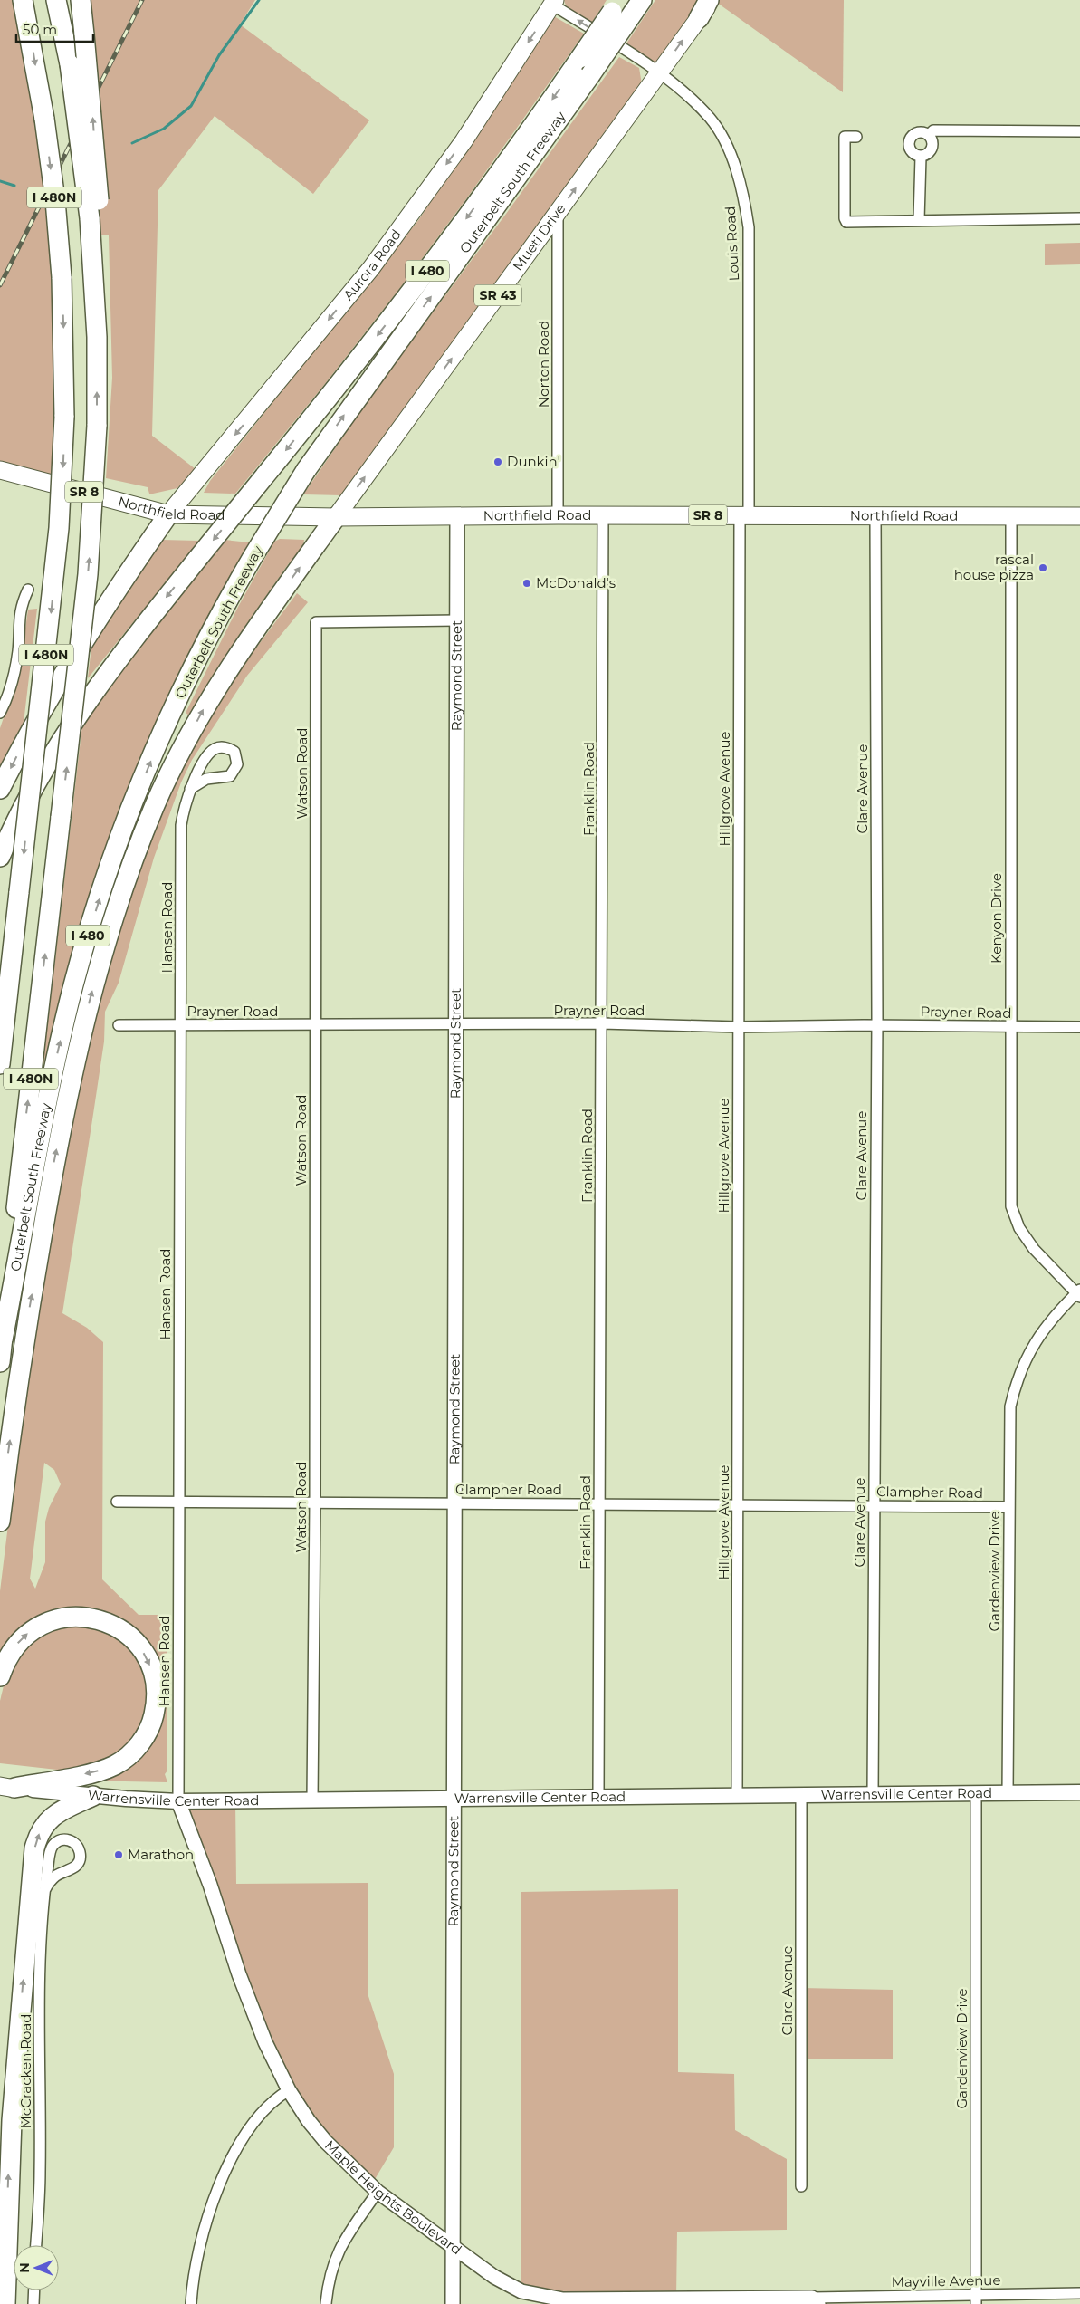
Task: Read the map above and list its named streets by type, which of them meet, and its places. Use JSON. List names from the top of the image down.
{
  "streets": {
    "highway": ["Outerbelt South Freeway", "I 480N", "I 480"],
    "main road": [
      "Mueti Drive",
      "Aurora Road",
      "SR 43",
      "SR 8",
      "Northfield Road",
      "Warrensville Center Road"
    ],
    "street": [
      "Louis Road",
      "Norton Road",
      "Raymond Street",
      "Watson Road",
      "Franklin Road",
      "Hillgrove Avenue",
      "Clare Avenue",
      "Kenyon Drive",
      "Hansen Road",
      "Prayner Road",
      "Clampher Road",
      "Gardenview Drive",
      "McCracken Road",
      "Maple Heights Boulevard",
      "Mayville Avenue"
    ]
  },
  "crossings": [
    ["Outerbelt South Freeway", "I 480N"],
    ["Mueti Drive", "Louis Road"],
    ["Mueti Drive", "Norton Road"],
    ["Mueti Drive", "Northfield Road"],
    ["Louis Road", "Aurora Road"],
    ["Louis Road", "Northfield Road"],
    ["Louis Road", "Hillgrove Avenue"],
    ["Aurora Road", "Northfield Road"],
    ["Norton Road", "Northfield Road"],
    ["Northfield Road", "Raymond Street"],
    ["Northfield Road", "Franklin Road"],
    ["Northfield Road", "Hillgrove Avenue"],
    ["Northfield Road", "Clare Avenue"],
    ["Northfield Road", "Kenyon Drive"],
    ["Raymond Street", "Watson Road"],
    ["Raymond Street", "Prayner Road"],
    ["Raymond Street", "Clampher Road"],
    ["Raymond Street", "Warrensville Center Road"],
    ["Raymond Street", "Maple Heights Boulevard"],
    ["Watson Road", "Prayner Road"],
    ["Watson Road", "Clampher Road"],
    ["Watson Road", "Warrensville Center Road"],
    ["Franklin Road", "Prayner Road"],
    ["Franklin Road", "Clampher Road"],
    ["Franklin Road", "Warrensville Center Road"],
    ["Hillgrove Avenue", "Prayner Road"],
    ["Hillgrove Avenue", "Clampher Road"],
    ["Hillgrove Avenue", "Warrensville Center Road"],
    ["Clare Avenue", "Prayner Road"],
    ["Clare Avenue", "Clampher Road"],
    ["Clare Avenue", "Warrensville Center Road"],
    ["Kenyon Drive", "Prayner Road"],
    ["Kenyon Drive", "Gardenview Drive"],
    ["Hansen Road", "Prayner Road"],
    ["Hansen Road", "Clampher Road"],
    ["Hansen Road", "Warrensville Center Road"],
    ["Hansen Road", "Maple Heights Boulevard"],
    ["Clampher Road", "Gardenview Drive"],
    ["Gardenview Drive", "Warrensville Center Road"],
    ["Gardenview Drive", "Mayville Avenue"],
    ["Warrensville Center Road", "Maple Heights Boulevard"],
    ["Maple Heights Boulevard", "Mayville Avenue"]
  ],
  "one_way": ["Mueti Drive", "Aurora Road"],
  "places": [
    "Dunkin'",
    "rascal house pizza",
    "McDonald's",
    "Marathon"
  ],
  "scale_bar": "50 m",
  "north": "left"
}
